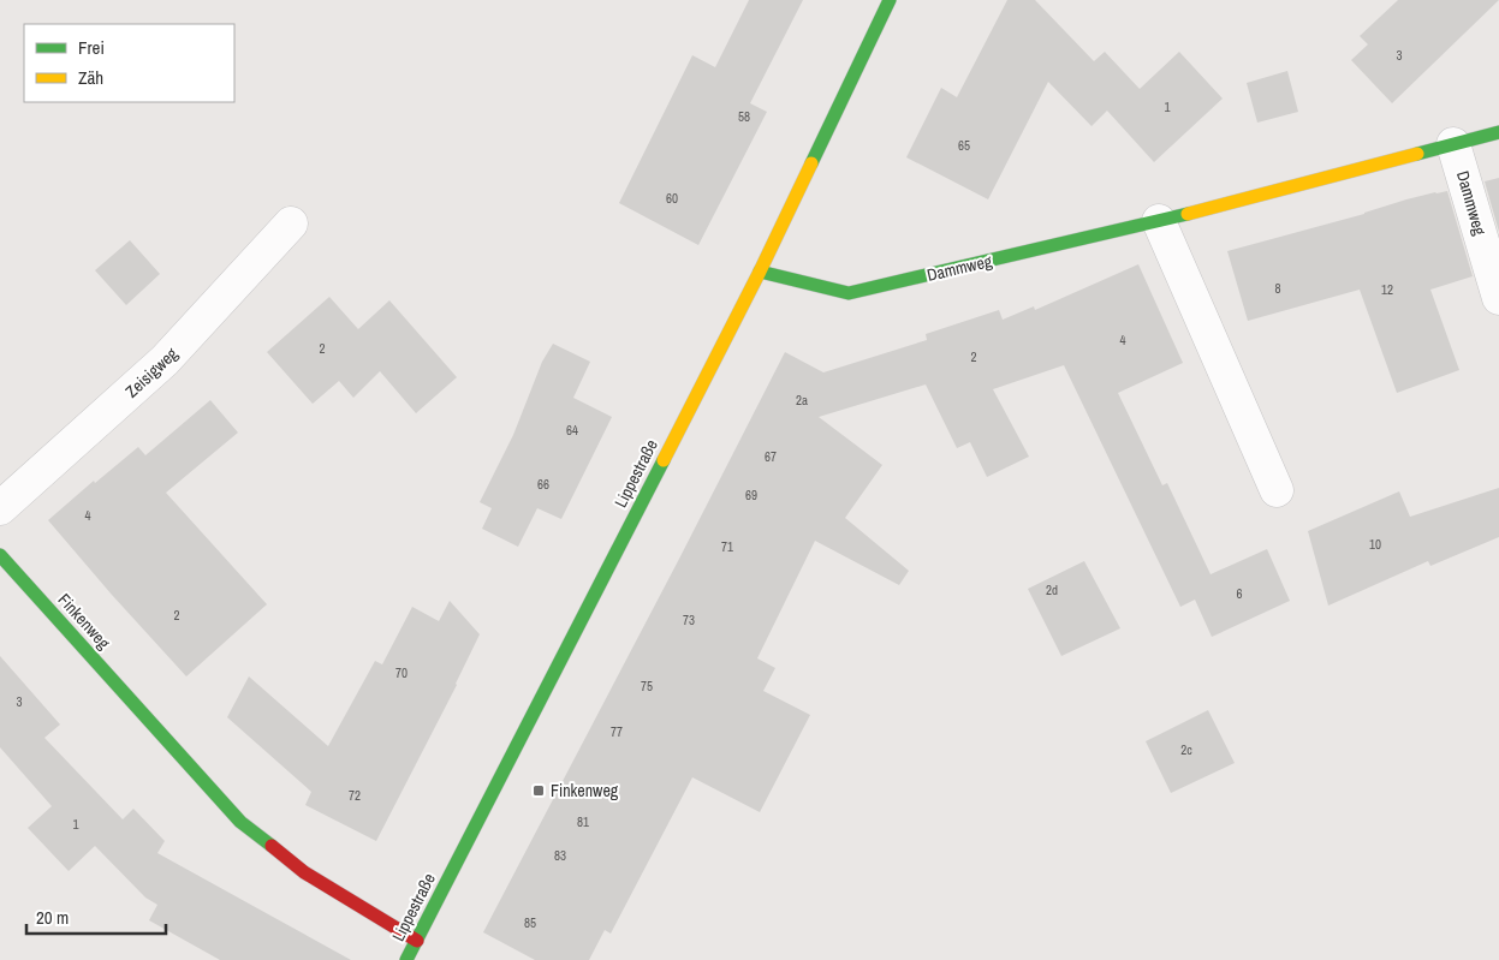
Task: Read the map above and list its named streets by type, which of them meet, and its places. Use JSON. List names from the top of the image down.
{
  "streets": {
    "street": [
      "Dammweg",
      "Zeisigweg",
      "Lippestraße",
      "Finkenweg"
    ]
  },
  "crossings": [
    ["Dammweg", "Lippestraße"],
    ["Lippestraße", "Finkenweg"]
  ],
  "places": {
    "transit": ["Finkenweg"]
  },
  "house_numbers": [
    "3",
    "1",
    "58",
    "65",
    "60",
    "8",
    "12",
    "4",
    "2",
    "2",
    "2a",
    "64",
    "67",
    "66",
    "69",
    "4",
    "10",
    "71",
    "2d",
    "6",
    "2",
    "73",
    "70",
    "75",
    "3",
    "77",
    "2c",
    "72",
    "81",
    "1",
    "83",
    "85"
  ],
  "legend": ["Frei", "Zäh"],
  "scale_bar": "20 m"
}
